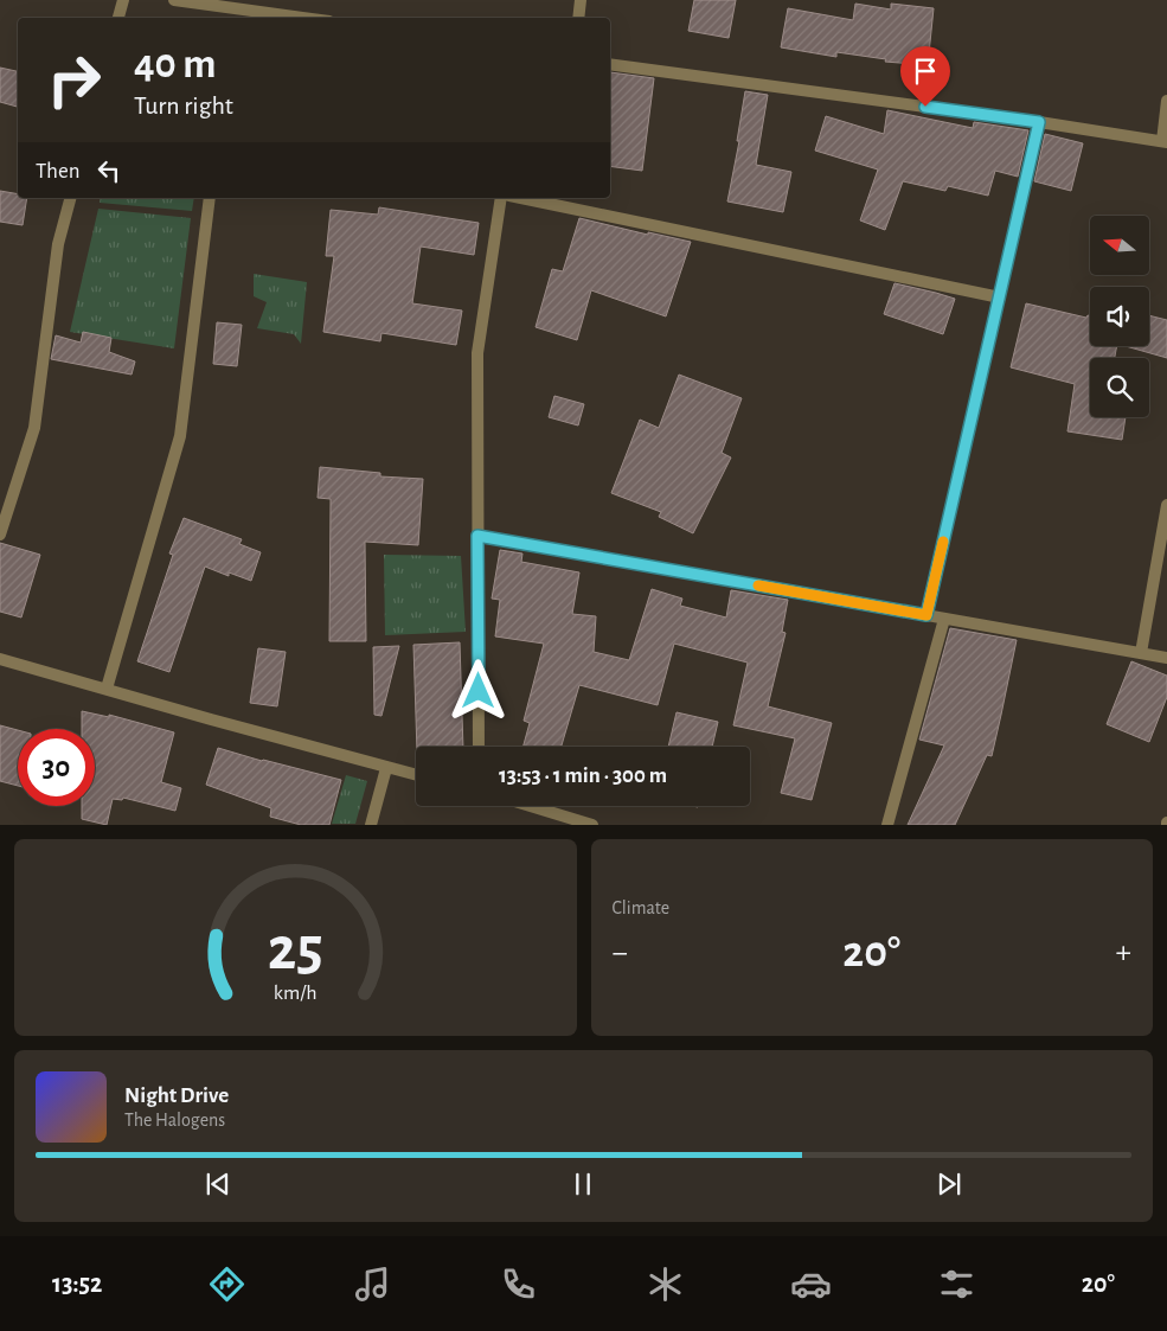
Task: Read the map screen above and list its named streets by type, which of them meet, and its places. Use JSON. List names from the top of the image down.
{
  "north": "left",
  "page": {
    "turn": ["40 m", "Turn right"],
    "then": "Then",
    "limit": "30",
    "trip": "13:53 · 1 min · 300 m",
    "tile": "Climate",
    "heat": ["−", "20°", "+"],
    "song": ["Night Drive", "The Halogens"],
    "tabs": ["13:52", "20°"],
    "gauge": ["25", "km/h"]
  }
}
